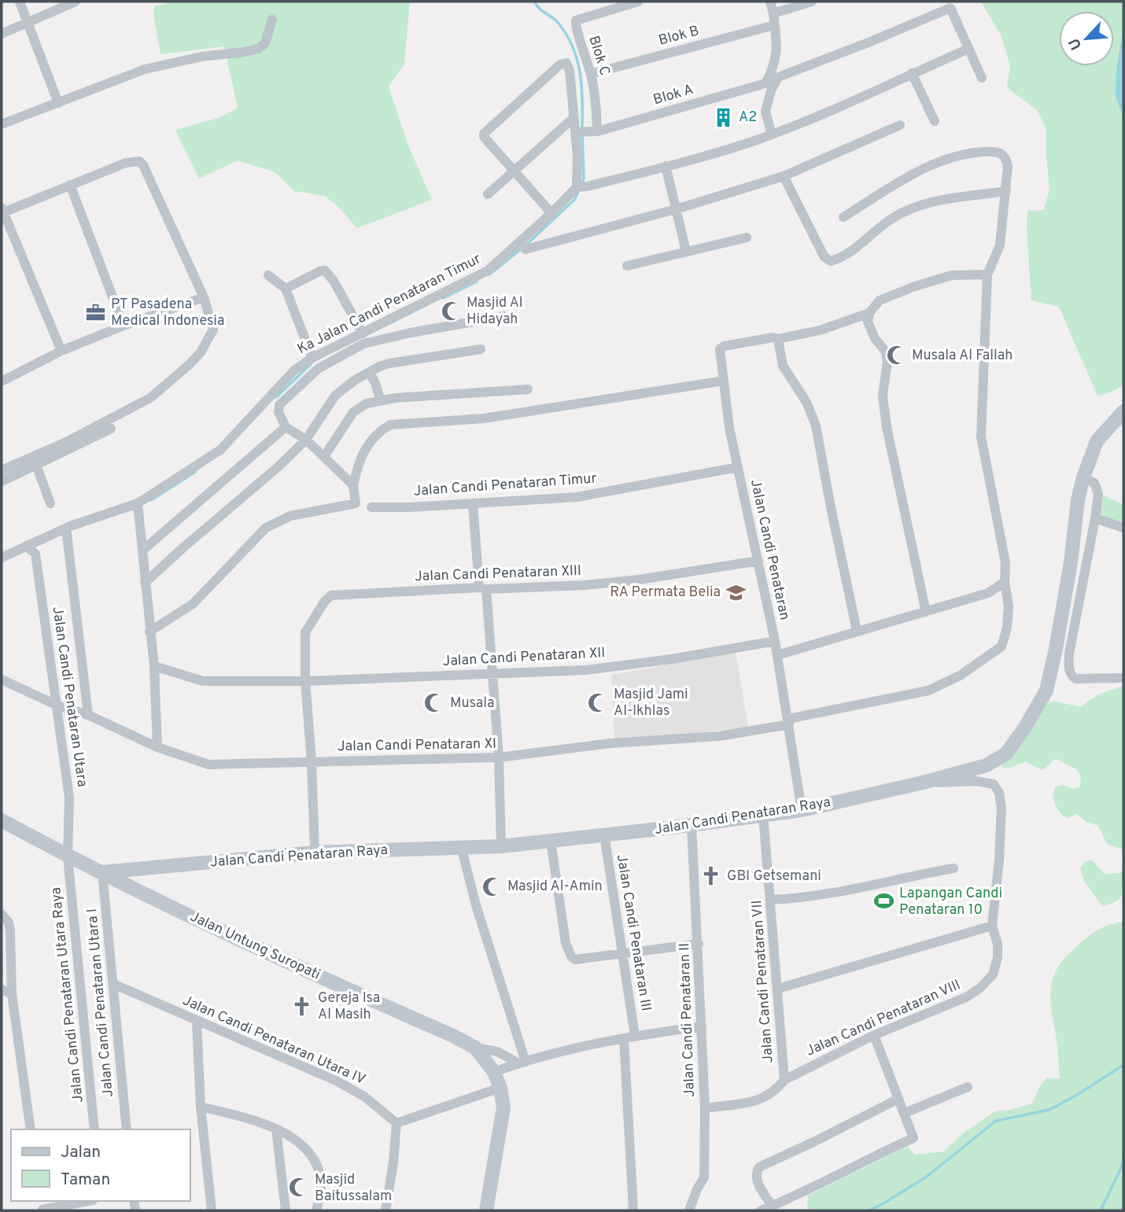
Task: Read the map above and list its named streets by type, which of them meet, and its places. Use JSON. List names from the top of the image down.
{
  "streets": {
    "main road": ["Jalan Candi Penataran Raya", "Jalan Untung Suropati"],
    "street": [
      "Blok B",
      "Blok C",
      "Blok A",
      "Ka Jalan Candi Penataran Timur",
      "Jalan Candi Penataran Timur",
      "Jalan Candi Penataran",
      "Jalan Candi Penataran XIII",
      "Jalan Candi Penataran XII",
      "Jalan Candi Penataran Utara",
      "Jalan Candi Penataran XI",
      "Jalan Candi Penataran III",
      "Jalan Candi Penataran VII",
      "Jalan Candi Penataran Utara Raya",
      "Jalan Candi Penataran Utara I",
      "Jalan Candi Penataran VIII",
      "Jalan Candi Penataran II",
      "Jalan Candi Penataran Utara IV"
    ]
  },
  "crossings": [
    ["Blok B", "Blok C"],
    ["Blok B", "Blok A"],
    ["Blok C", "Blok A"],
    ["Jalan Candi Penataran Timur", "Jalan Candi Penataran"],
    ["Jalan Candi Penataran", "Jalan Candi Penataran XIII"],
    ["Jalan Candi Penataran", "Jalan Candi Penataran XII"],
    ["Jalan Candi Penataran", "Jalan Candi Penataran XI"],
    ["Jalan Candi Penataran", "Jalan Candi Penataran Raya"],
    ["Jalan Candi Penataran XIII", "Jalan Candi Penataran XII"],
    ["Jalan Candi Penataran Utara", "Jalan Candi Penataran XI"],
    ["Jalan Candi Penataran Utara", "Jalan Untung Suropati"],
    ["Jalan Candi Penataran Utara", "Jalan Candi Penataran Utara Raya"],
    ["Jalan Candi Penataran Raya", "Jalan Candi Penataran III"],
    ["Jalan Candi Penataran Raya", "Jalan Untung Suropati"],
    ["Jalan Candi Penataran Raya", "Jalan Candi Penataran VII"],
    ["Jalan Candi Penataran Raya", "Jalan Candi Penataran Utara I"],
    ["Jalan Candi Penataran Raya", "Jalan Candi Penataran VIII"],
    ["Jalan Candi Penataran Raya", "Jalan Candi Penataran II"],
    ["Jalan Untung Suropati", "Jalan Candi Penataran Utara Raya"],
    ["Jalan Untung Suropati", "Jalan Candi Penataran Utara I"],
    ["Jalan Candi Penataran VII", "Jalan Candi Penataran VIII"],
    ["Jalan Candi Penataran Utara I", "Jalan Candi Penataran Utara IV"],
    ["Jalan Candi Penataran VIII", "Jalan Candi Penataran II"]
  ],
  "places": {
    "building": ["A2"],
    "mosque": [
      "Masjid Al Hidayah",
      "Musala Al Fallah",
      "Masjid Jami Al-Ikhlas",
      "Musala",
      "Masjid Al-Amin",
      "Masjid Baitussalam"
    ],
    "office": ["PT Pasadena Medical Indonesia"],
    "school or university": ["RA Permata Belia"],
    "church": ["GBI Getsemani", "Gereja Isa Al Masih"],
    "sports": ["Lapangan Candi Penataran 10"]
  },
  "legend": ["Jalan", "Taman"],
  "north": "bottom left"
}
